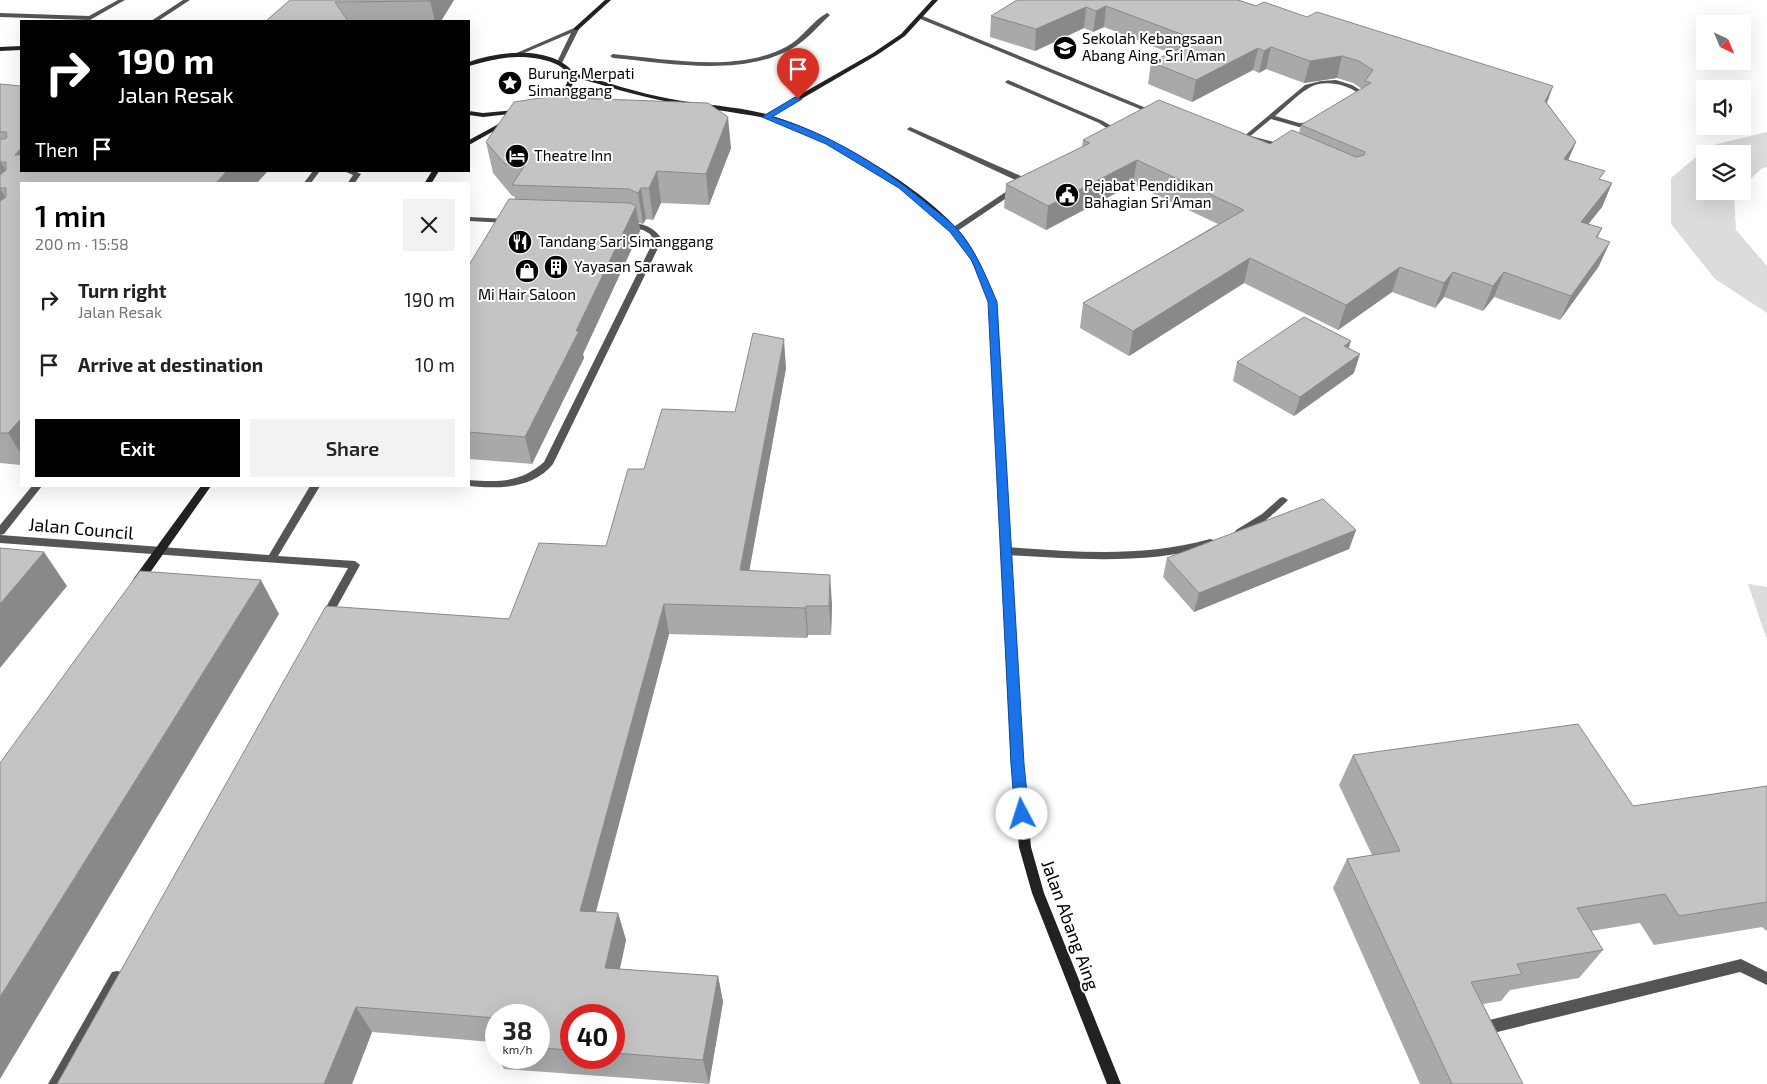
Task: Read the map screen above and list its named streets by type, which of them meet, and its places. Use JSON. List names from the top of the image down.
{
  "streets": {
    "street": ["Jalan Council", "Jalan Abang Aing"]
  },
  "places": {
    "school or university": ["Sekolah Kebangsaan Abang Aing, Sri Aman"],
    "place": ["Burung Merpati Simanggang"],
    "hotel": ["Theatre Inn"],
    "public building": ["Pejabat Pendidikan Bahagian Sri Aman"],
    "restaurant": ["Tandang Sari Simanggang"],
    "building": ["Yayasan Sarawak"],
    "shop": ["Mi Hair Saloon"]
  },
  "north": "bottom right",
  "page": {
    "turn": ["190 m", "Jalan Resak"],
    "then": "Then",
    "heading": ["1 min", "200 m · 15:58"],
    "list": [
      {
        "name": "Turn right",
        "note": "Jalan Resak",
        "value": "190 m"
      },
      {
        "name": "Arrive at destination",
        "value": "10 m"
      }
    ],
    "buttons": ["Exit", "Share"],
    "speed": "38 km/h",
    "limit": "40"
  }
}
